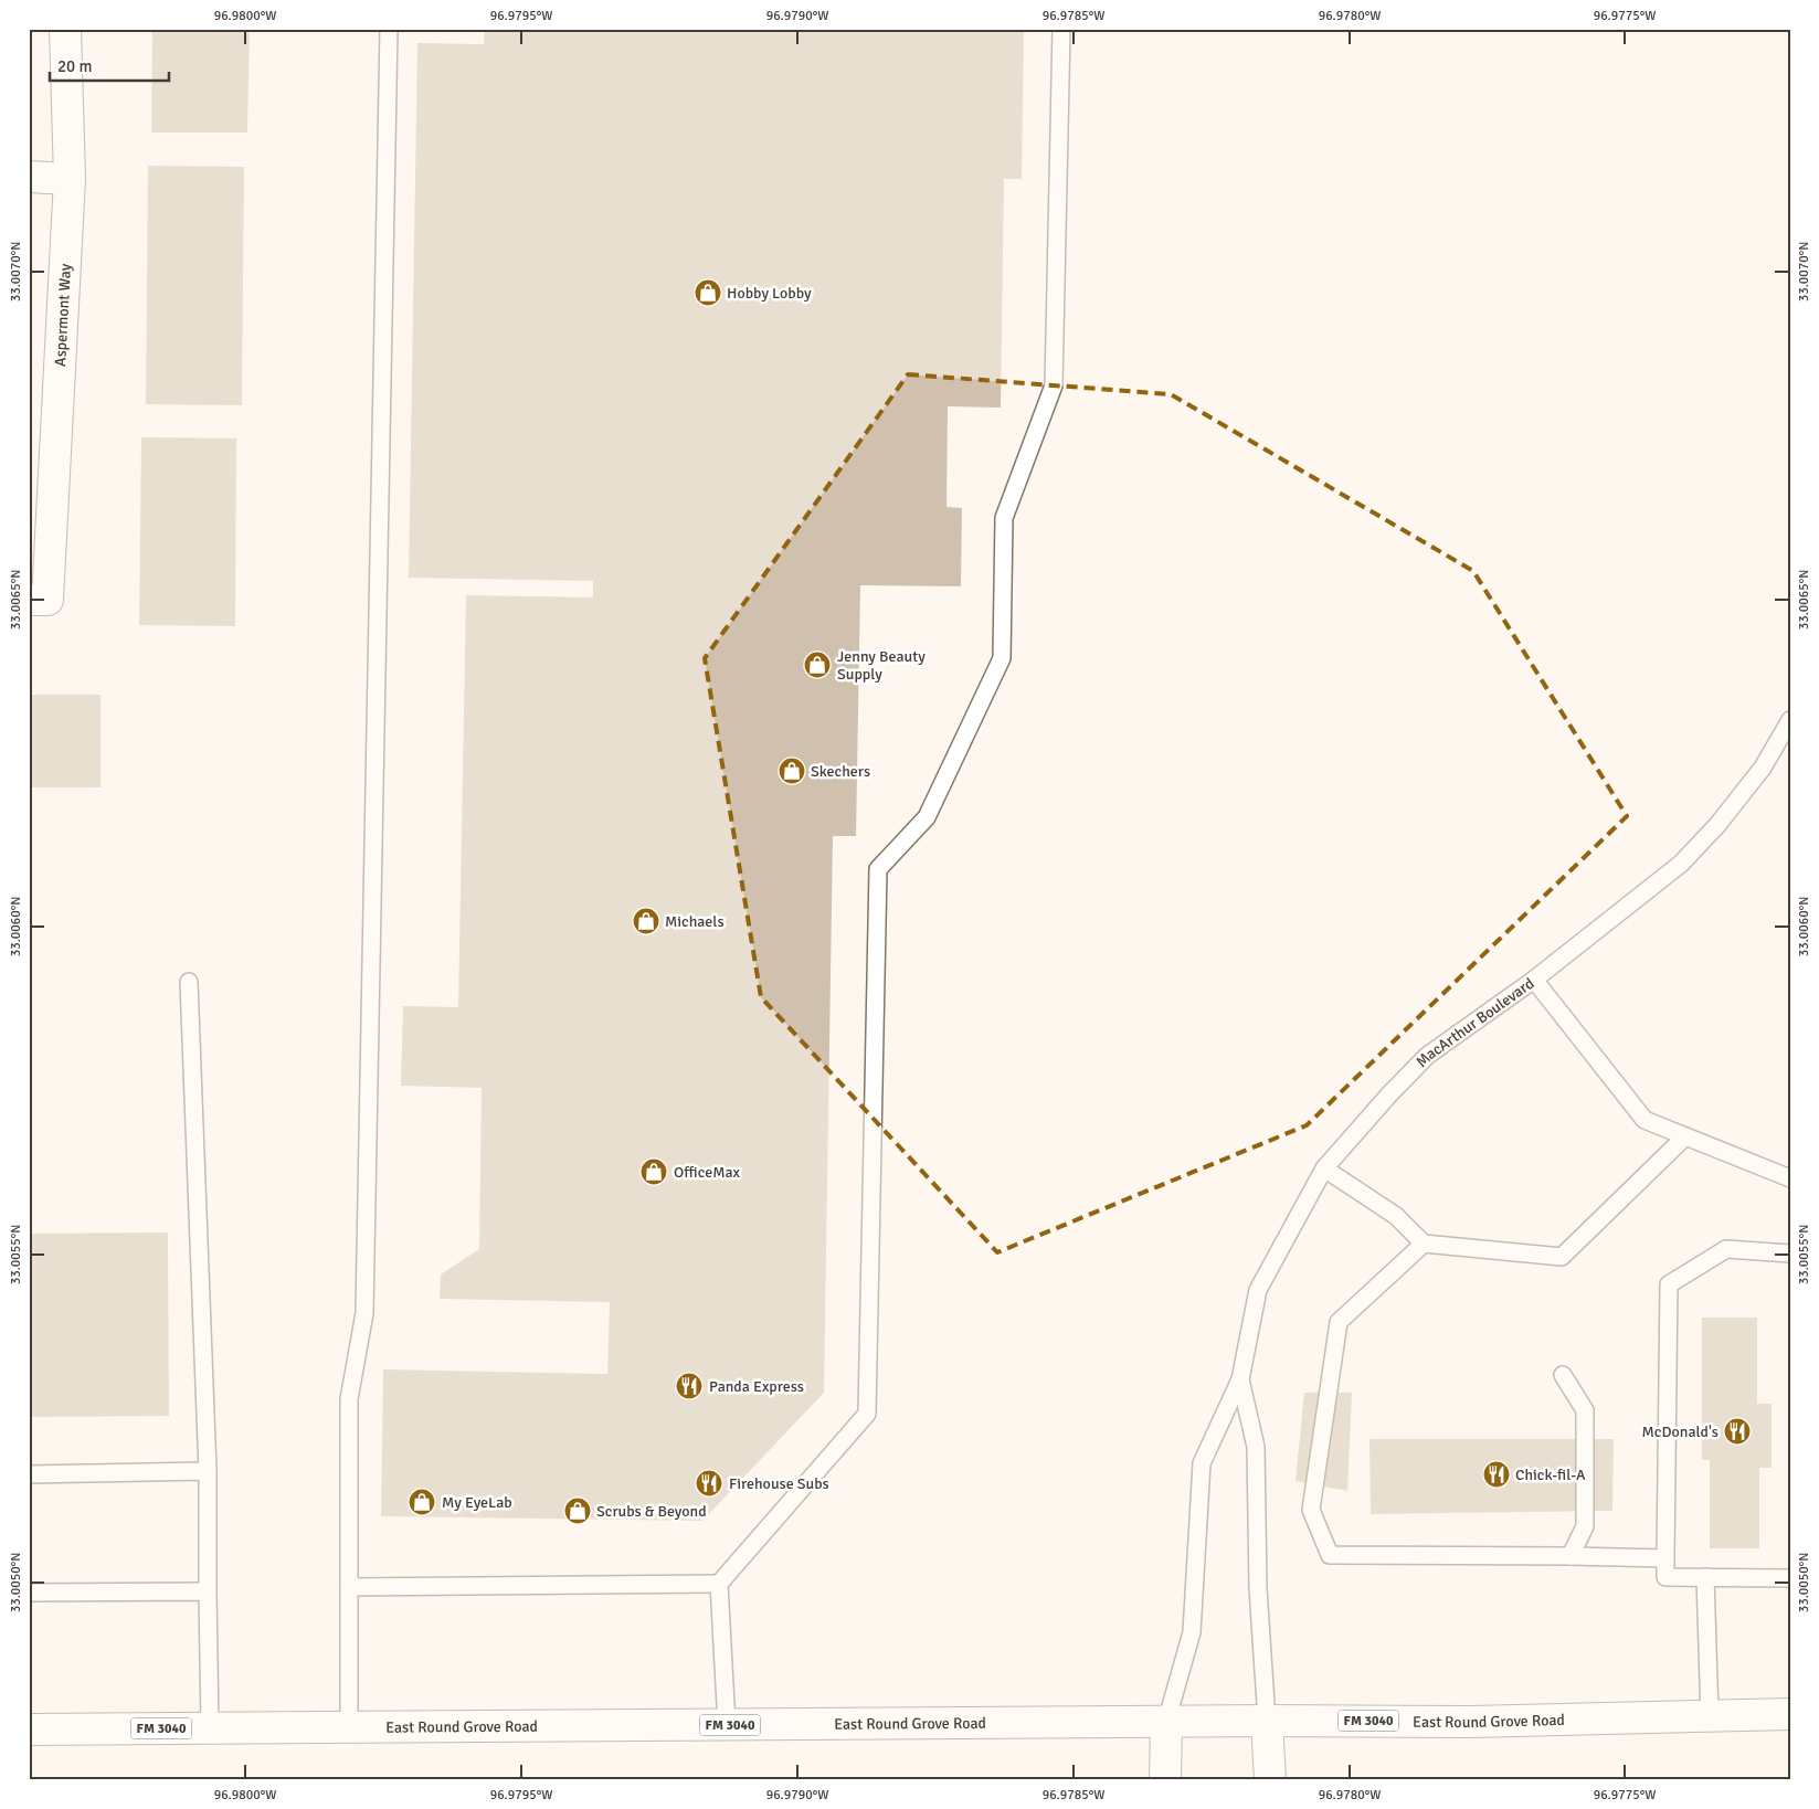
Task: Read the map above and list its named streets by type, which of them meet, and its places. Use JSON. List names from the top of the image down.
{
  "streets": {
    "main road": ["Aspermont Way", "FM 3040", "East Round Grove Road"],
    "lane": ["MacArthur Boulevard"]
  },
  "places": {
    "shop": [
      "Hobby Lobby",
      "Jenny Beauty Supply",
      "Skechers",
      "Michaels",
      "OfficeMax",
      "My EyeLab",
      "Scrubs & Beyond"
    ],
    "restaurant": [
      "Panda Express",
      "McDonald's",
      "Chick-fil-A",
      "Firehouse Subs"
    ]
  },
  "scale_bar": "20 m",
  "coordinates": [
    "96.9800°W",
    "96.9795°W",
    "96.9790°W",
    "96.9785°W",
    "96.9780°W",
    "96.9775°W",
    "33.0070°N",
    "33.0065°N",
    "33.0060°N",
    "33.0055°N",
    "33.0050°N"
  ]
}
